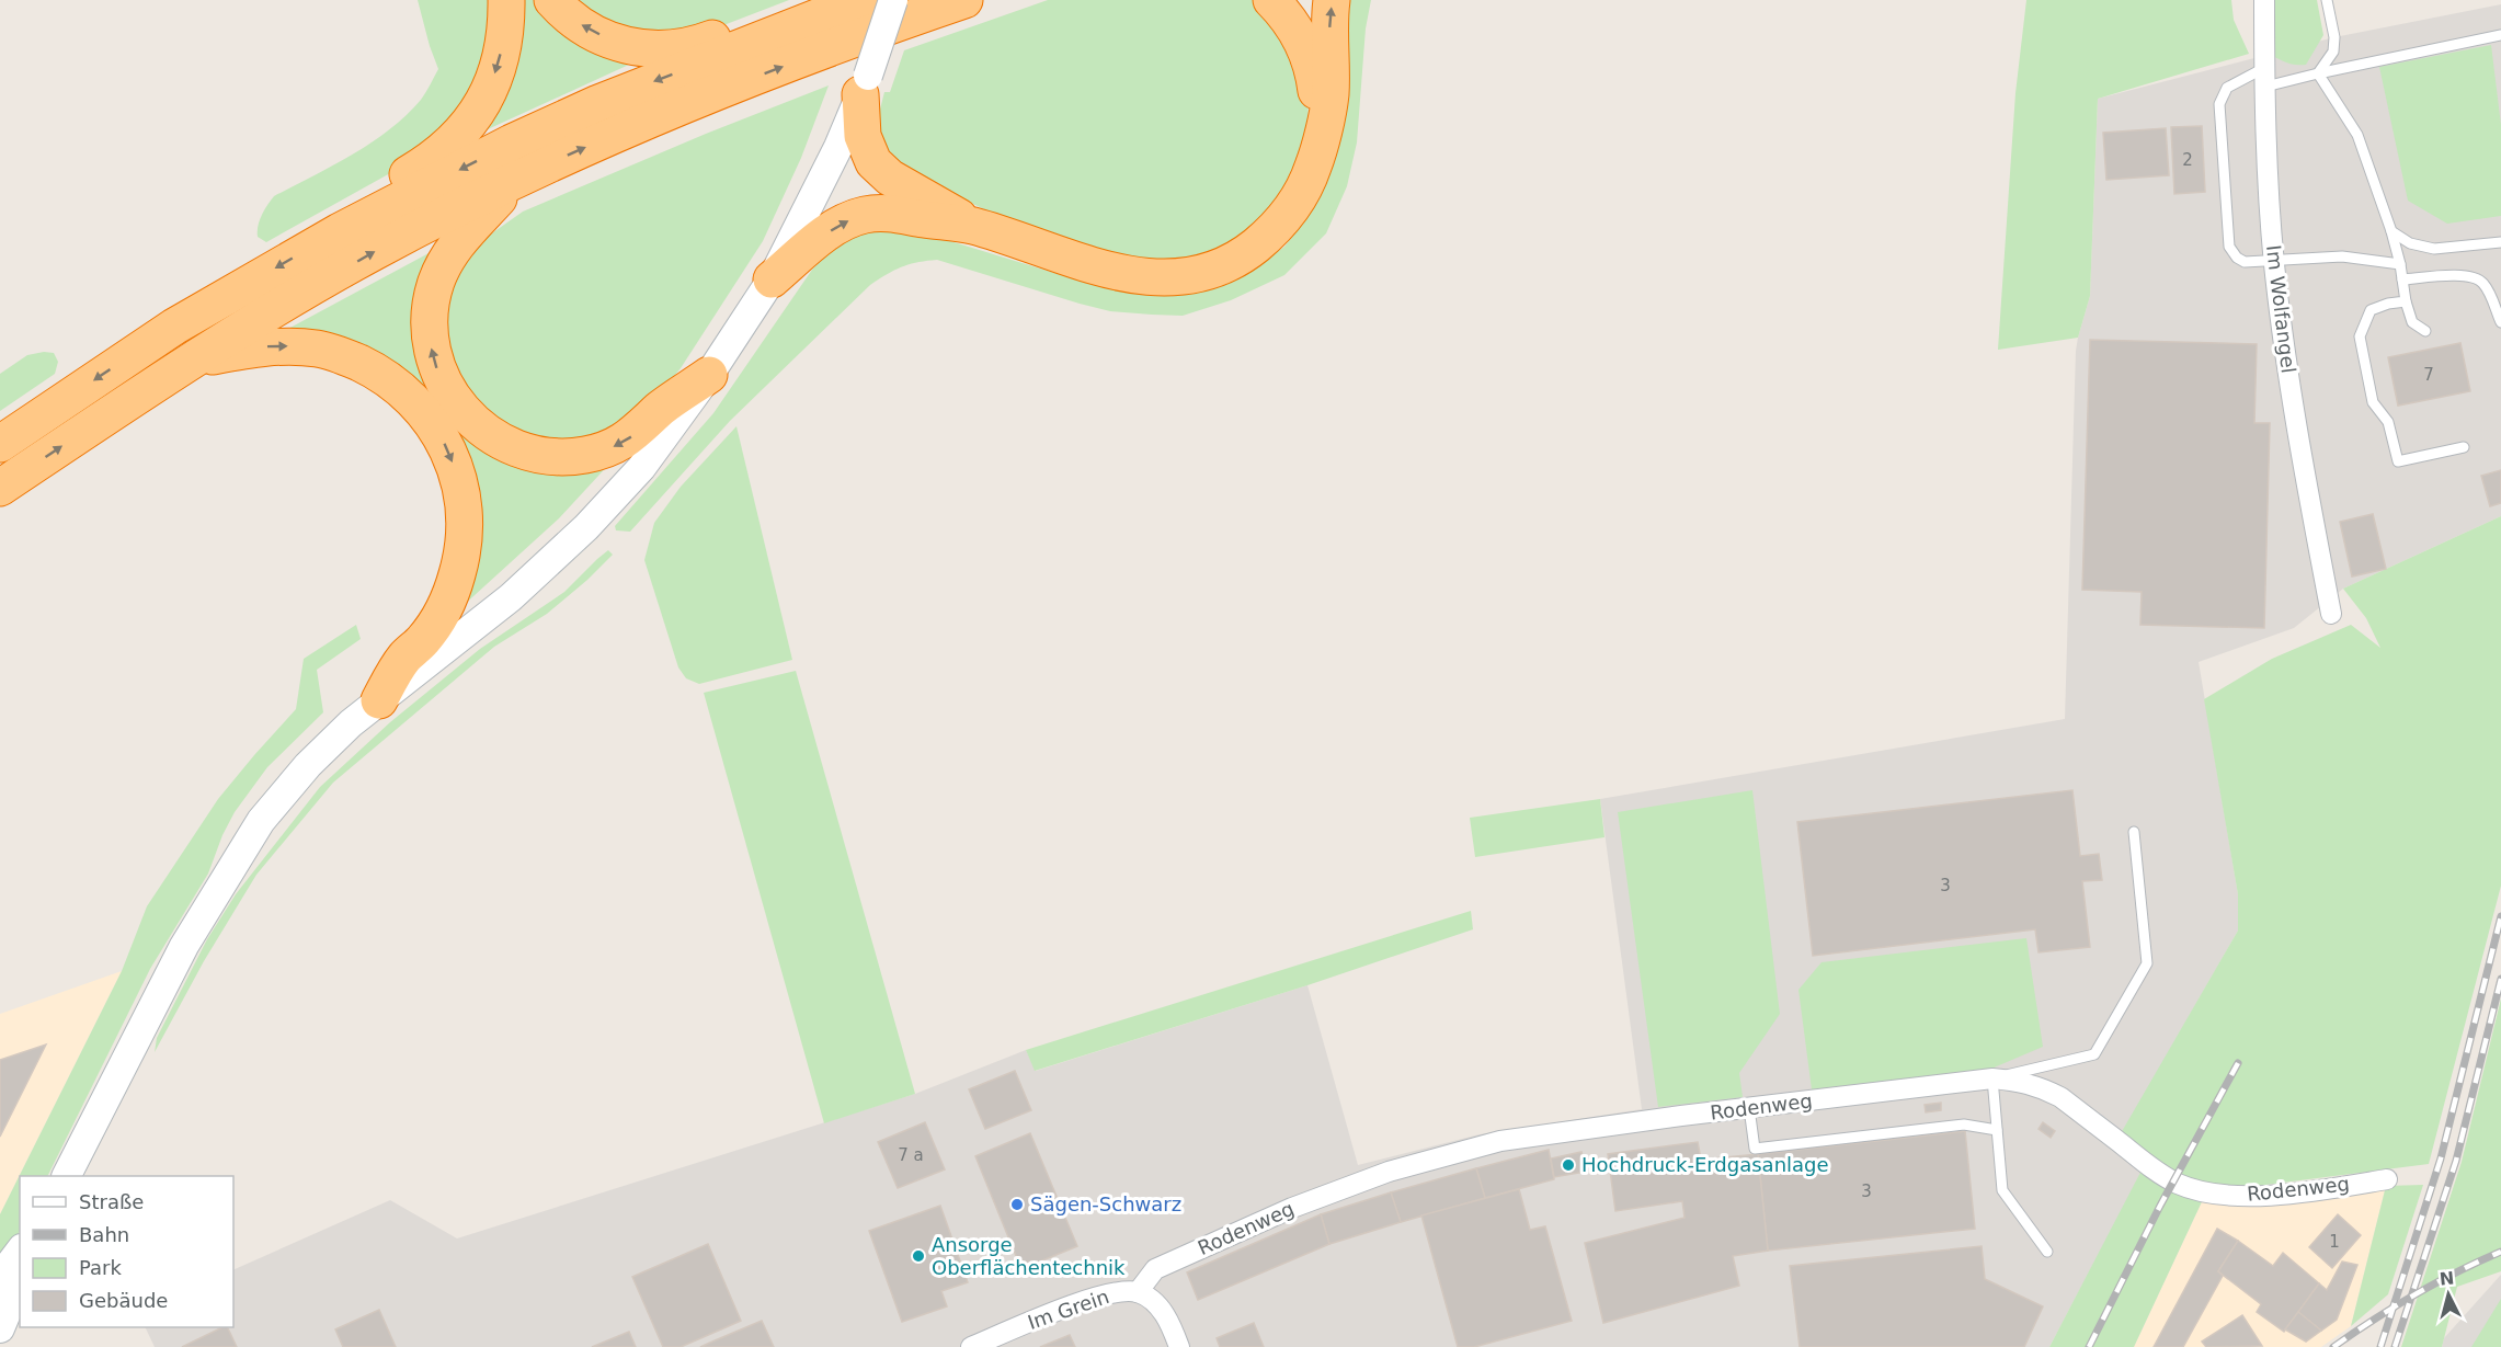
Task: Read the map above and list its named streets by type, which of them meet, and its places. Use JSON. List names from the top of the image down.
{
  "streets": {
    "street": ["Im Wolfangel", "Rodenweg", "Im Grein"]
  },
  "crossings": [
    ["Rodenweg", "Im Grein"]
  ],
  "places": ["Hochdruck-Erdgasanlage", "Sägen-Schwarz", "Ansorge Oberflächentechnik"],
  "house_numbers": [
    "2",
    "7",
    "3",
    "7 a",
    "3",
    "1"
  ],
  "legend": [
    "Straße",
    "Bahn",
    "Park",
    "Gebäude"
  ],
  "north": "top"
}
